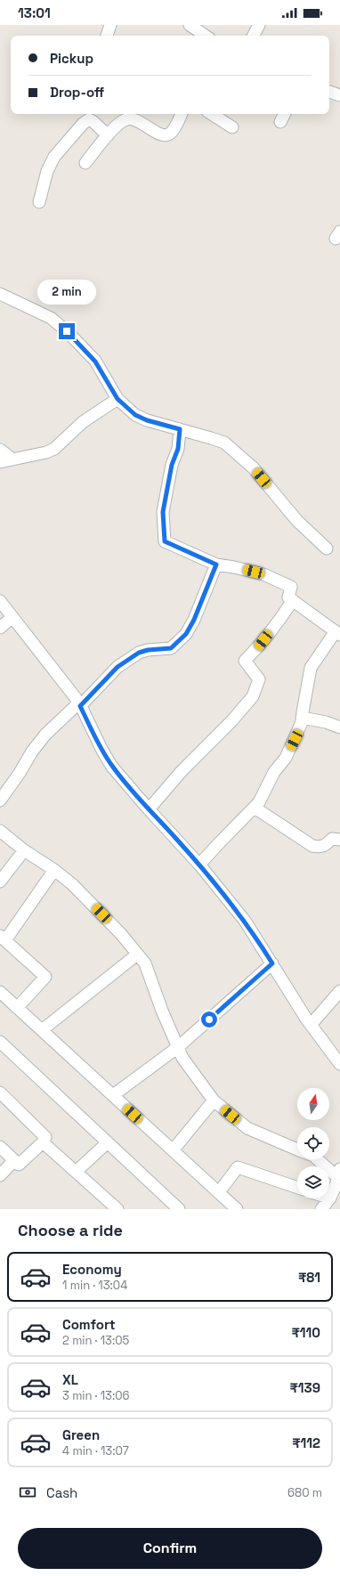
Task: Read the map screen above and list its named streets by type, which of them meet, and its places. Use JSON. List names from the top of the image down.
{
  "north": "top",
  "page": {
    "status": "13:01",
    "banner": ["Pickup", "Drop-off"],
    "bubble": "2 min",
    "heading": "Choose a ride",
    "list": [
      {
        "name": "Economy",
        "note": "1 min · 13:04",
        "value": "₹81"
      },
      {
        "name": "Comfort",
        "note": "2 min · 13:05",
        "value": "₹110"
      },
      {
        "name": "XL",
        "note": "3 min · 13:06",
        "value": "₹139"
      },
      {
        "name": "Green",
        "note": "4 min · 13:07",
        "value": "₹112"
      }
    ],
    "pay": ["Cash", "680 m"],
    "buttons": "Confirm"
  }
}
